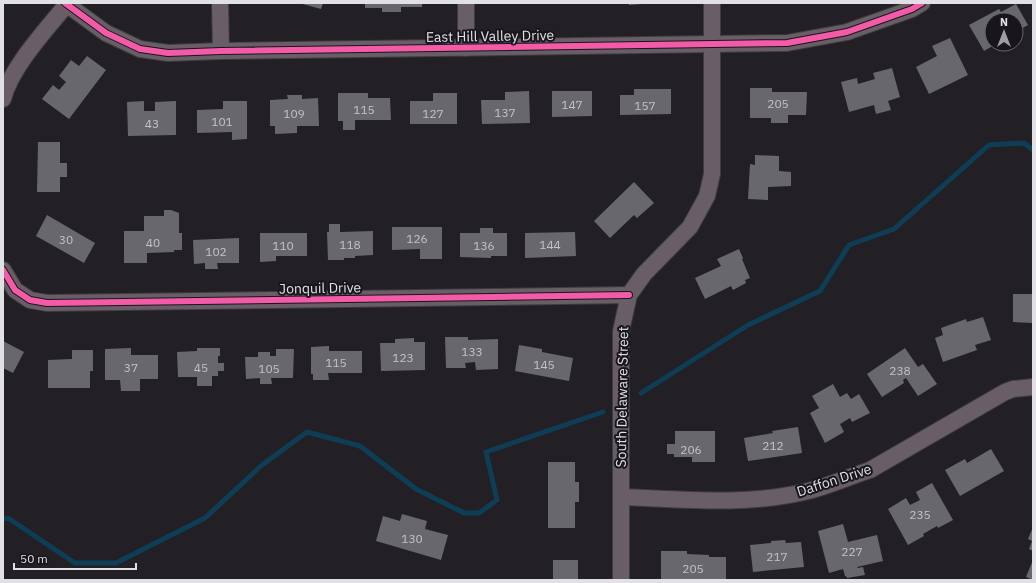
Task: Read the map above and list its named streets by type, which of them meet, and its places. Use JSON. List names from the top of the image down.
{
  "streets": {
    "street": [
      "East Hill Valley Drive",
      "Jonquil Drive",
      "South Delaware Street",
      "Daffon Drive"
    ]
  },
  "crossings": [
    ["East Hill Valley Drive", "South Delaware Street"],
    ["Jonquil Drive", "South Delaware Street"],
    ["South Delaware Street", "Daffon Drive"]
  ],
  "house_numbers": [
    "205",
    "147",
    "157",
    "115",
    "137",
    "109",
    "127",
    "101",
    "43",
    "126",
    "30",
    "40",
    "118",
    "144",
    "110",
    "136",
    "102",
    "133",
    "123",
    "115",
    "145",
    "37",
    "45",
    "105",
    "238",
    "212",
    "206",
    "235",
    "130",
    "227",
    "217",
    "205"
  ],
  "scale_bar": "50 m",
  "north": "top"
}
